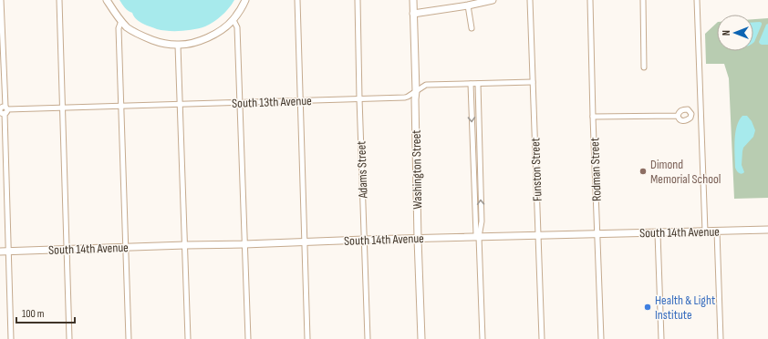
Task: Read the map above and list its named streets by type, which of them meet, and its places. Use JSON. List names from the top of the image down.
{
  "streets": {
    "street": [
      "South 13th Avenue",
      "Adams Street",
      "Washington Street",
      "Funston Street",
      "Rodman Street",
      "South 14th Avenue"
    ]
  },
  "crossings": [
    ["South 13th Avenue", "Adams Street"],
    ["South 13th Avenue", "Washington Street"],
    ["South 13th Avenue", "Funston Street"],
    ["Adams Street", "South 14th Avenue"],
    ["Washington Street", "South 14th Avenue"],
    ["Funston Street", "South 14th Avenue"],
    ["Rodman Street", "South 14th Avenue"]
  ],
  "places": ["Dimond Memorial School", "Health & Light Institute"],
  "scale_bar": "100 m",
  "north": "left"
}
